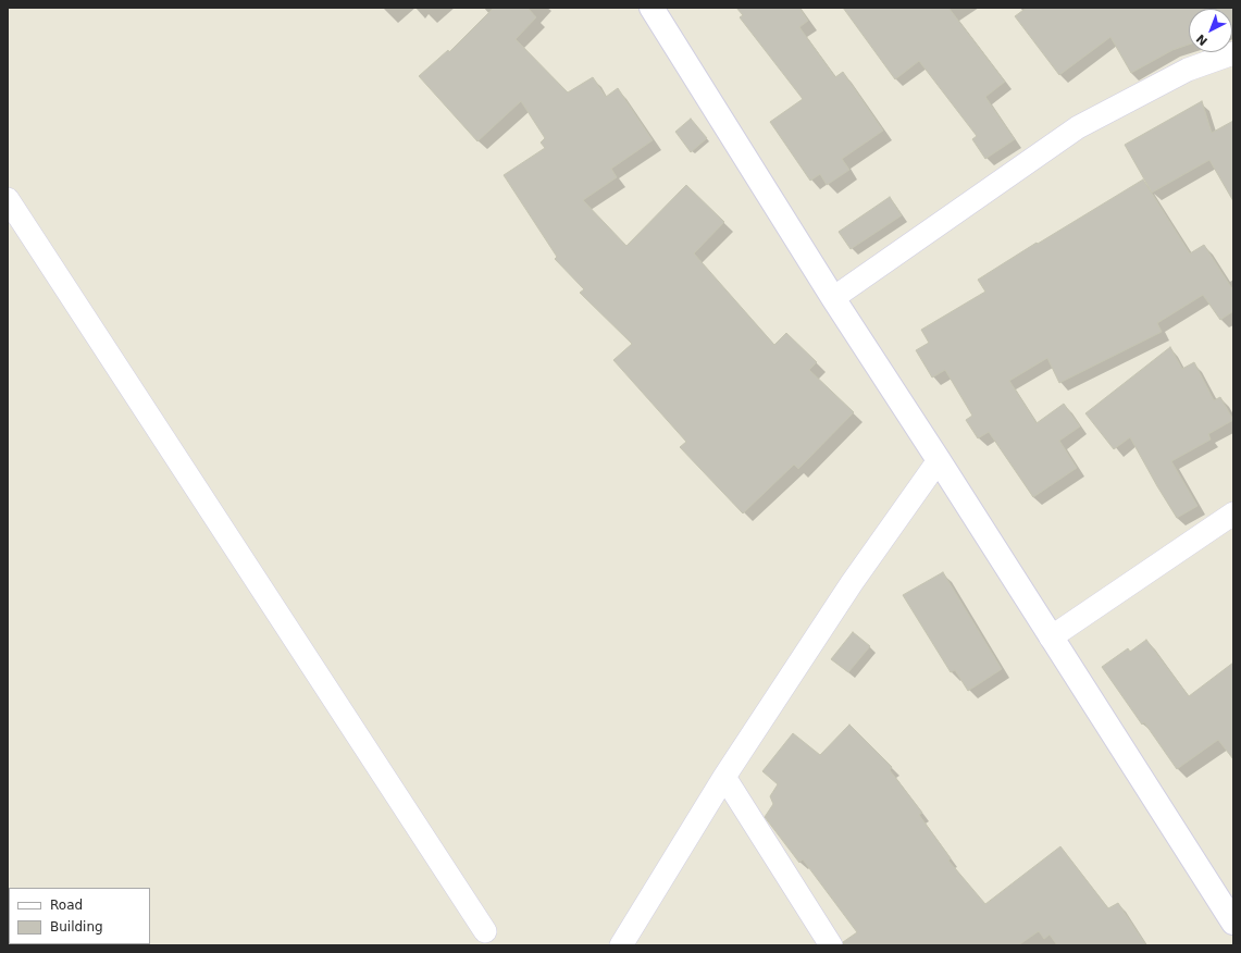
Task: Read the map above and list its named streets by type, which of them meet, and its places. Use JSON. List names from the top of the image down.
{
  "legend": ["Road", "Building"],
  "north": "bottom left"
}
